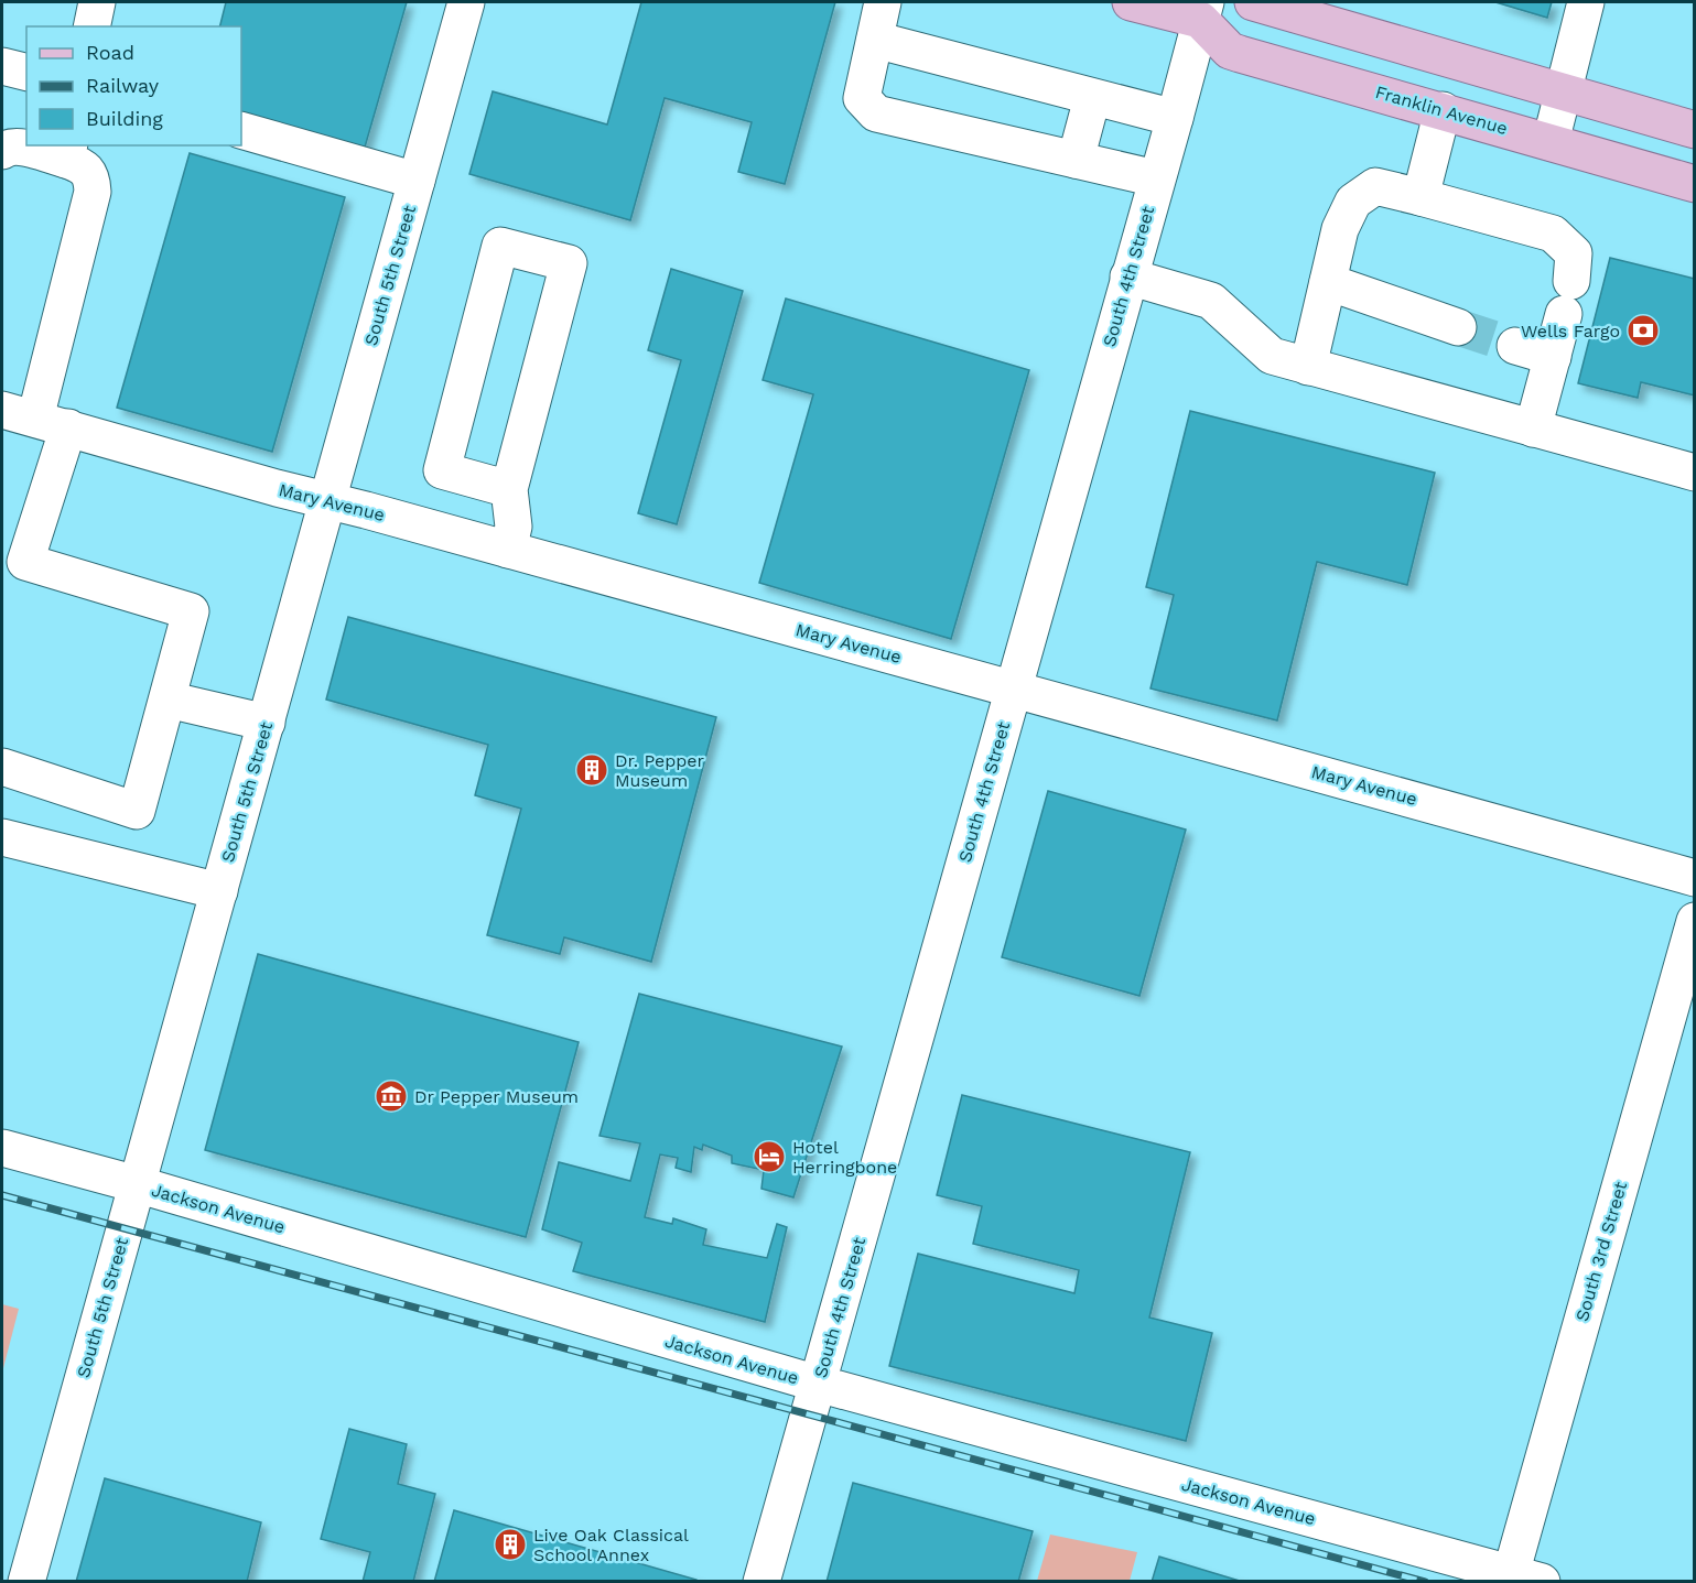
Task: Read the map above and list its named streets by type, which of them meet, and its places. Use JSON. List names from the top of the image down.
{
  "streets": {
    "main road": ["Franklin Avenue"],
    "street": [
      "South 5th Street",
      "South 4th Street",
      "Mary Avenue",
      "Jackson Avenue",
      "South 3rd Street"
    ]
  },
  "crossings": [
    ["Franklin Avenue", "South 4th Street"],
    ["South 5th Street", "Mary Avenue"],
    ["South 5th Street", "Jackson Avenue"],
    ["South 4th Street", "Mary Avenue"],
    ["South 4th Street", "Jackson Avenue"],
    ["Jackson Avenue", "South 3rd Street"]
  ],
  "places": {
    "bank": ["Wells Fargo"],
    "building": ["Dr. Pepper Museum", "Live Oak Classical School Annex"],
    "museum": ["Dr Pepper Museum"],
    "hotel": ["Hotel Herringbone"]
  },
  "legend": ["Road", "Railway", "Building"]
}
